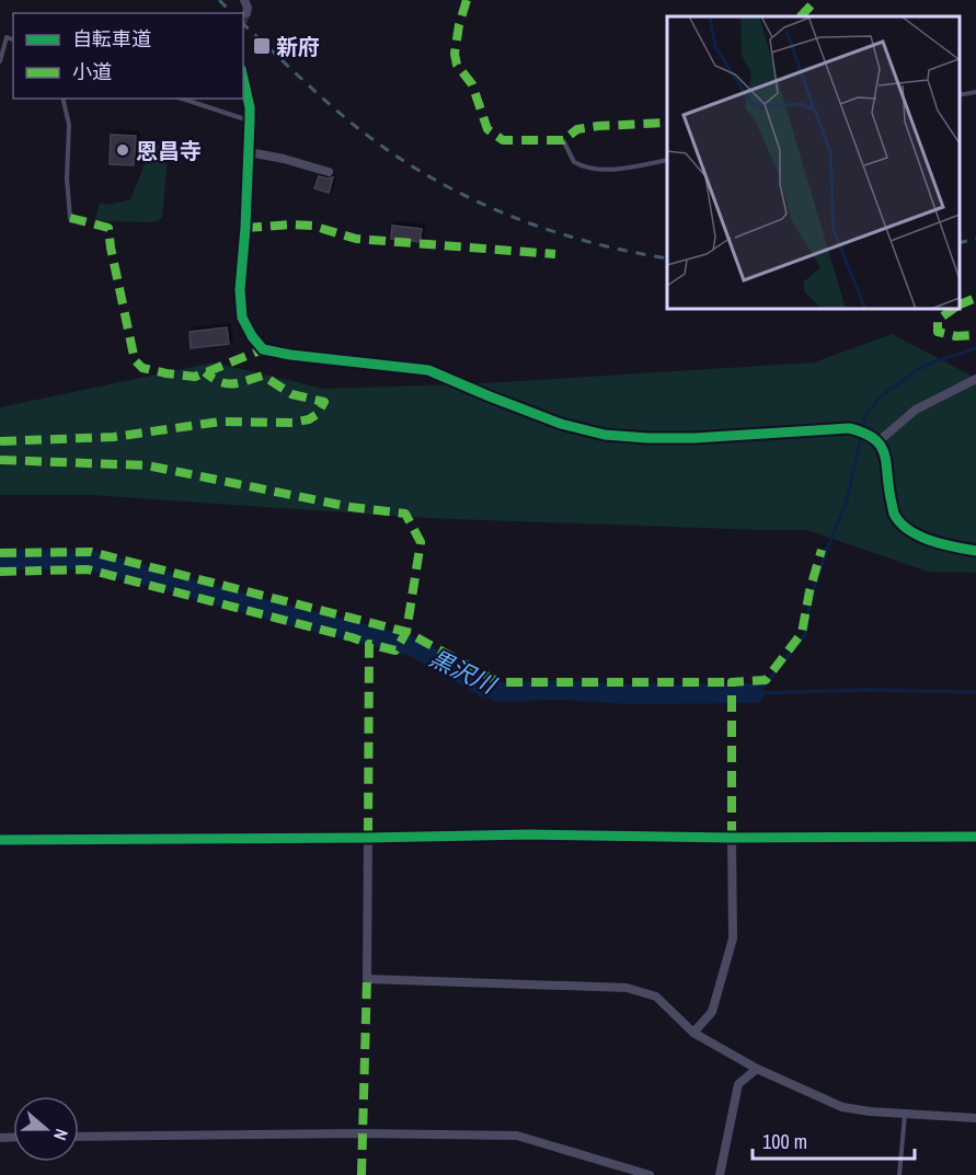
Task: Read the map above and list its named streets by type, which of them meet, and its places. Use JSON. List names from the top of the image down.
{
  "water": ["黒沢川"],
  "places": {
    "transit": ["新府"],
    "other": ["恩昌寺"]
  },
  "legend": ["自転車道", "小道"],
  "scale_bar": "100 m",
  "north": "right"
}
